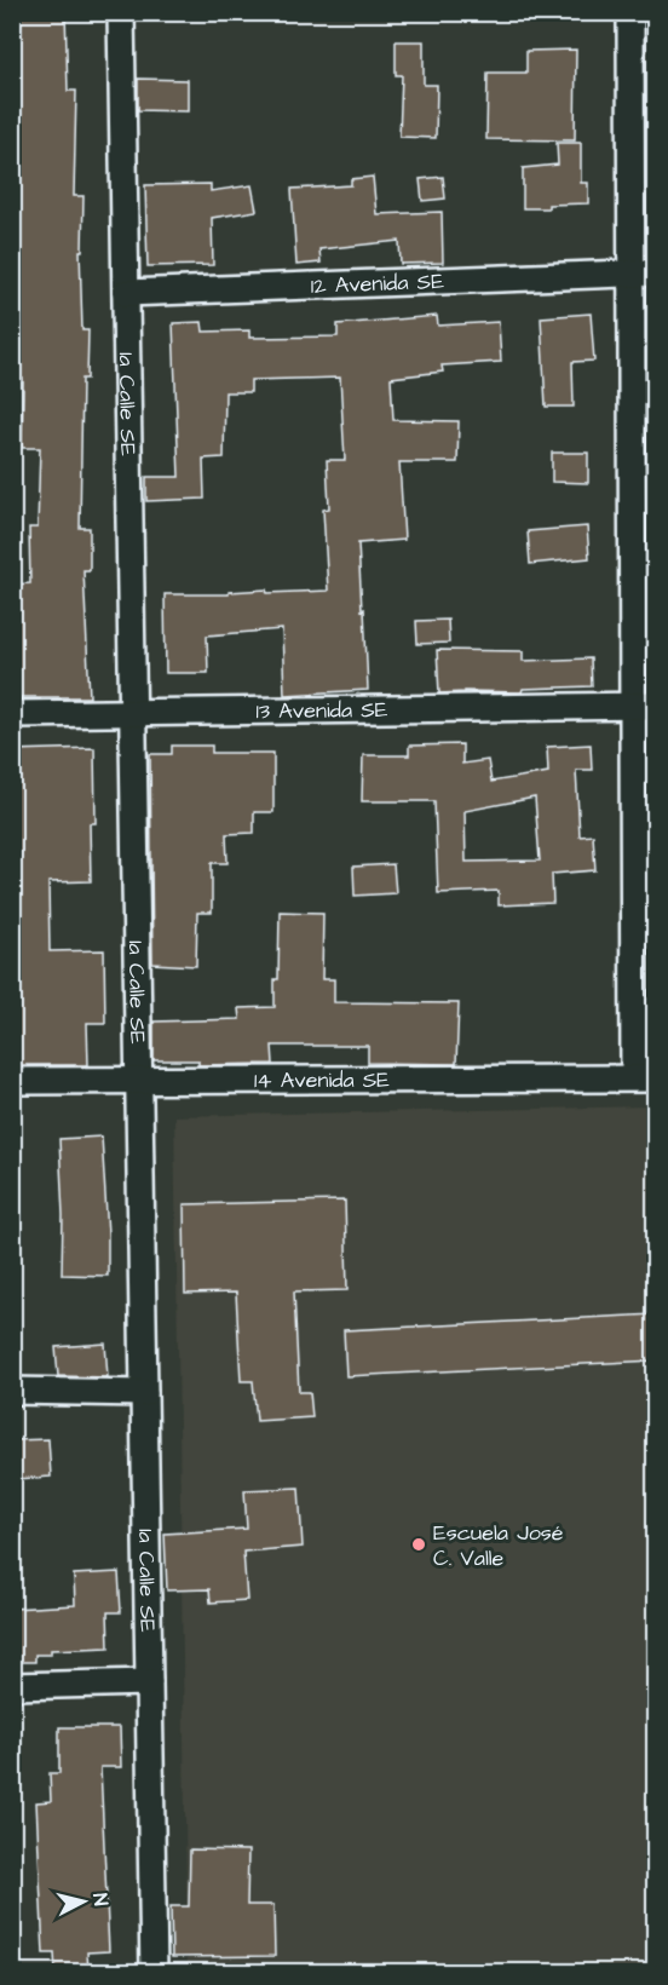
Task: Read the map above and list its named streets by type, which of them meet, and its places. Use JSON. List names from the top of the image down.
{
  "streets": {
    "street": [
      "12 Avenida SE",
      "1a Calle SE",
      "13 Avenida SE",
      "14 Avenida SE"
    ]
  },
  "crossings": [
    ["12 Avenida SE", "1a Calle SE"],
    ["1a Calle SE", "13 Avenida SE"],
    ["1a Calle SE", "14 Avenida SE"]
  ],
  "places": ["Escuela José C. Valle"],
  "north": "right"
}
